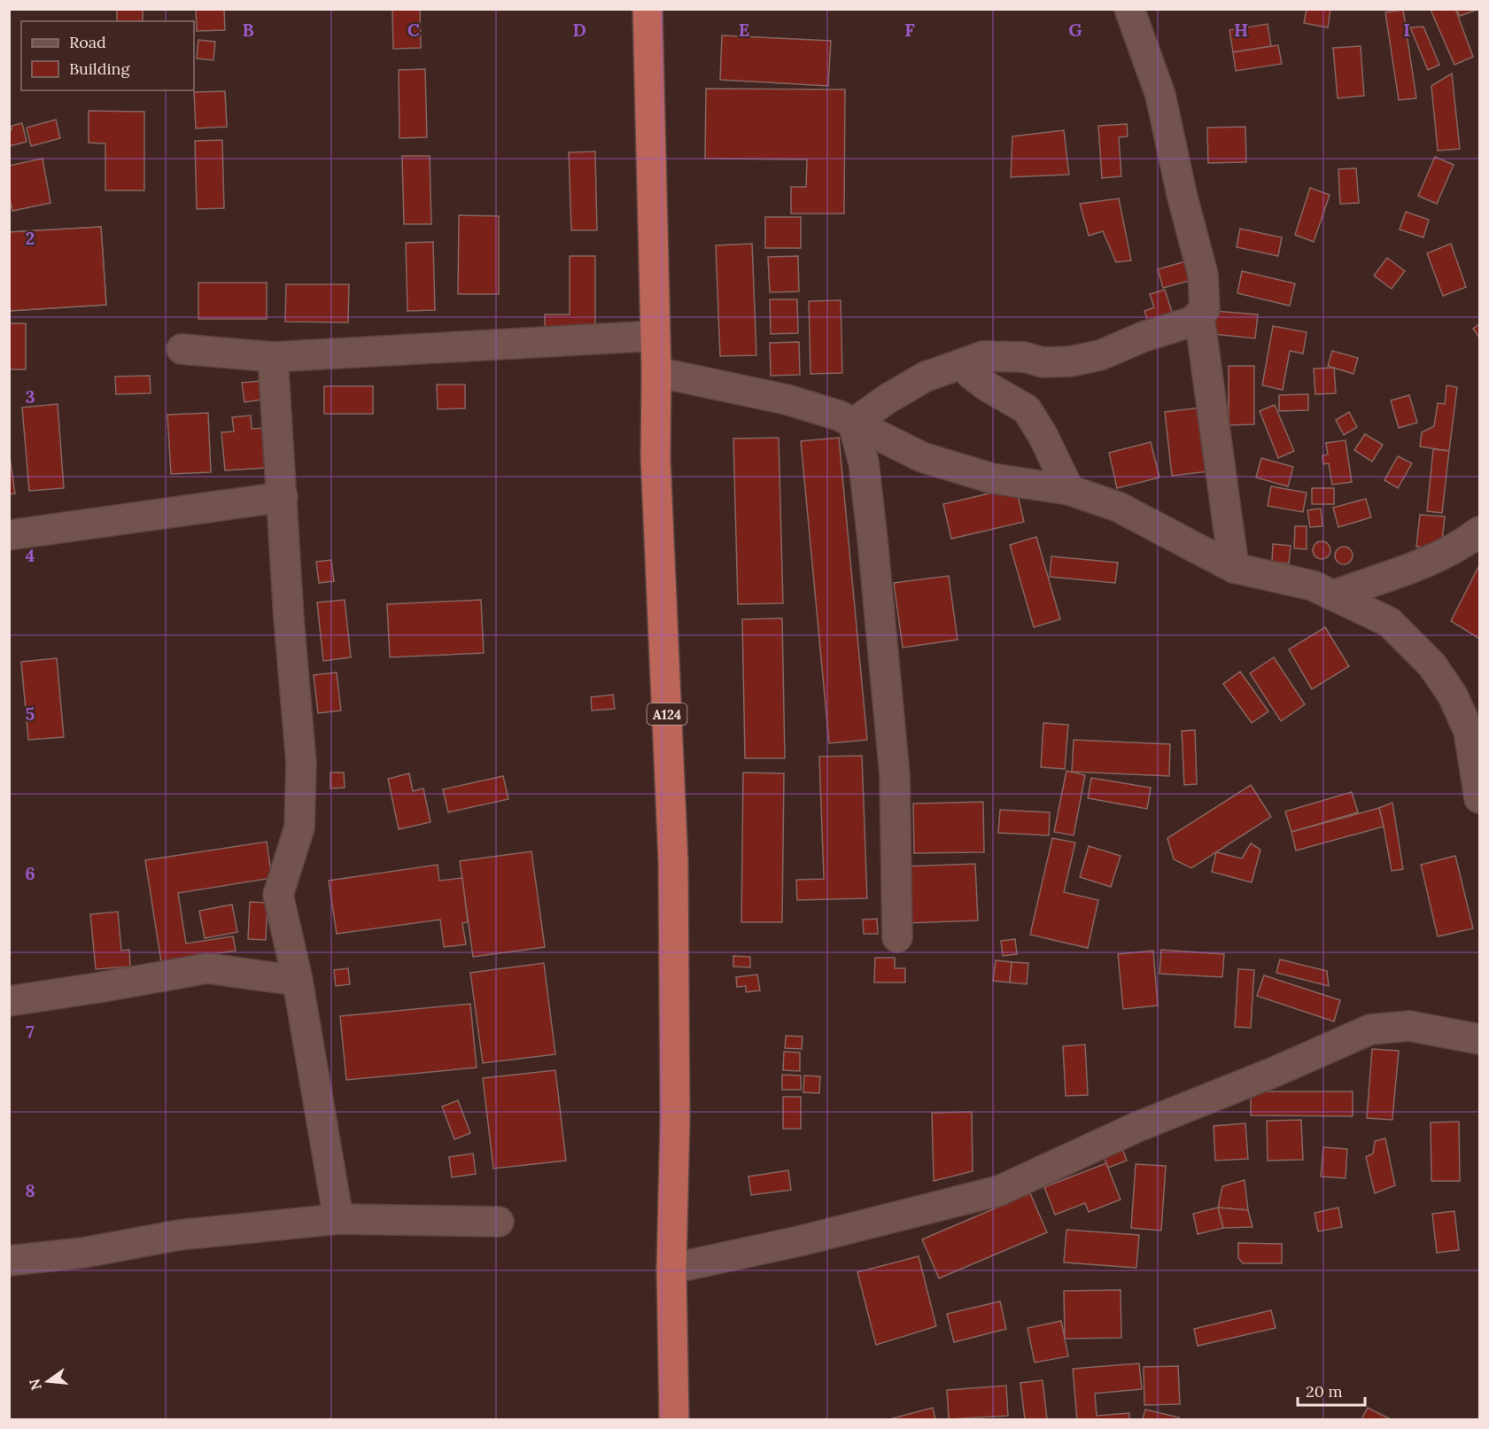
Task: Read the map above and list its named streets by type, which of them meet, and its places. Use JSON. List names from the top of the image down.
{
  "streets": {
    "highway": ["A124"]
  },
  "legend": ["Road", "Building"],
  "scale_bar": "20 m",
  "north": "left",
  "grid": {
    "columns": [
      "B",
      "C",
      "D",
      "E",
      "F",
      "G",
      "H",
      "I"
    ],
    "rows": [
      "2",
      "3",
      "4",
      "5",
      "6",
      "7",
      "8"
    ]
  }
}
